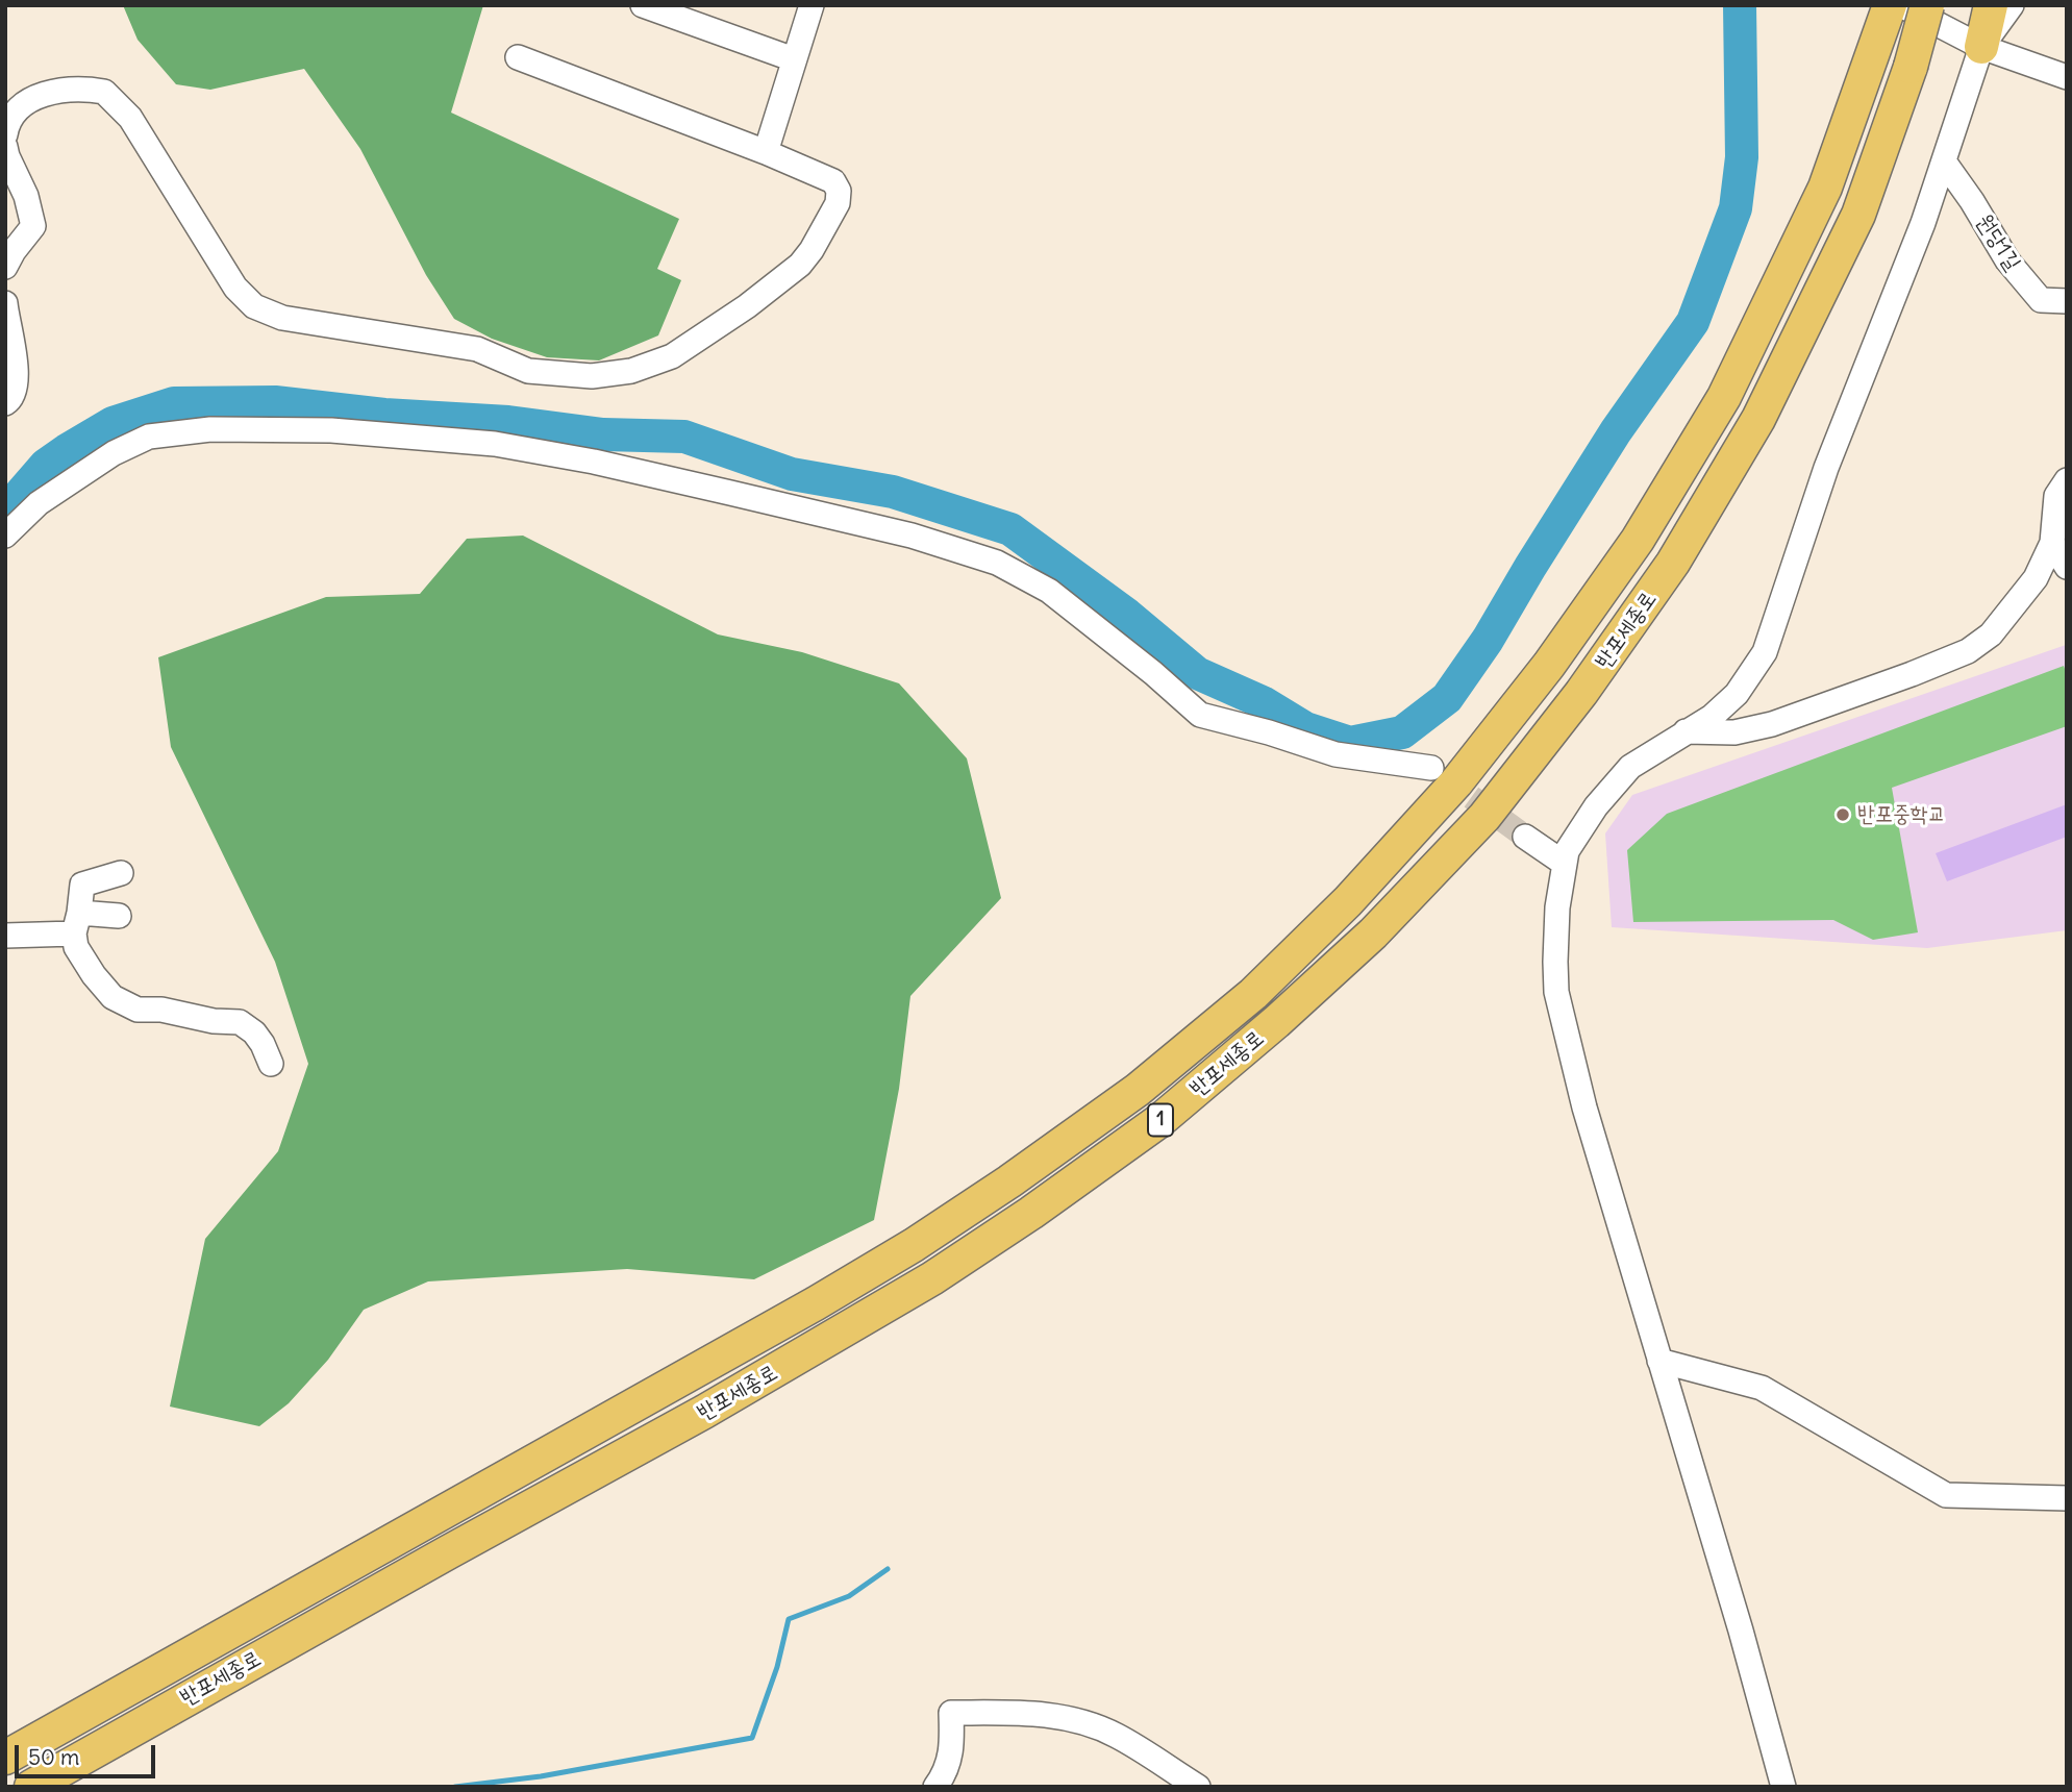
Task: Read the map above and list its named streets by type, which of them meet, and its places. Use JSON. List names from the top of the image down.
{
  "streets": {
    "highway": ["반포세종로", "1"],
    "street": ["원당1길"]
  },
  "places": ["반포중학교"],
  "scale_bar": "50 m"
}
